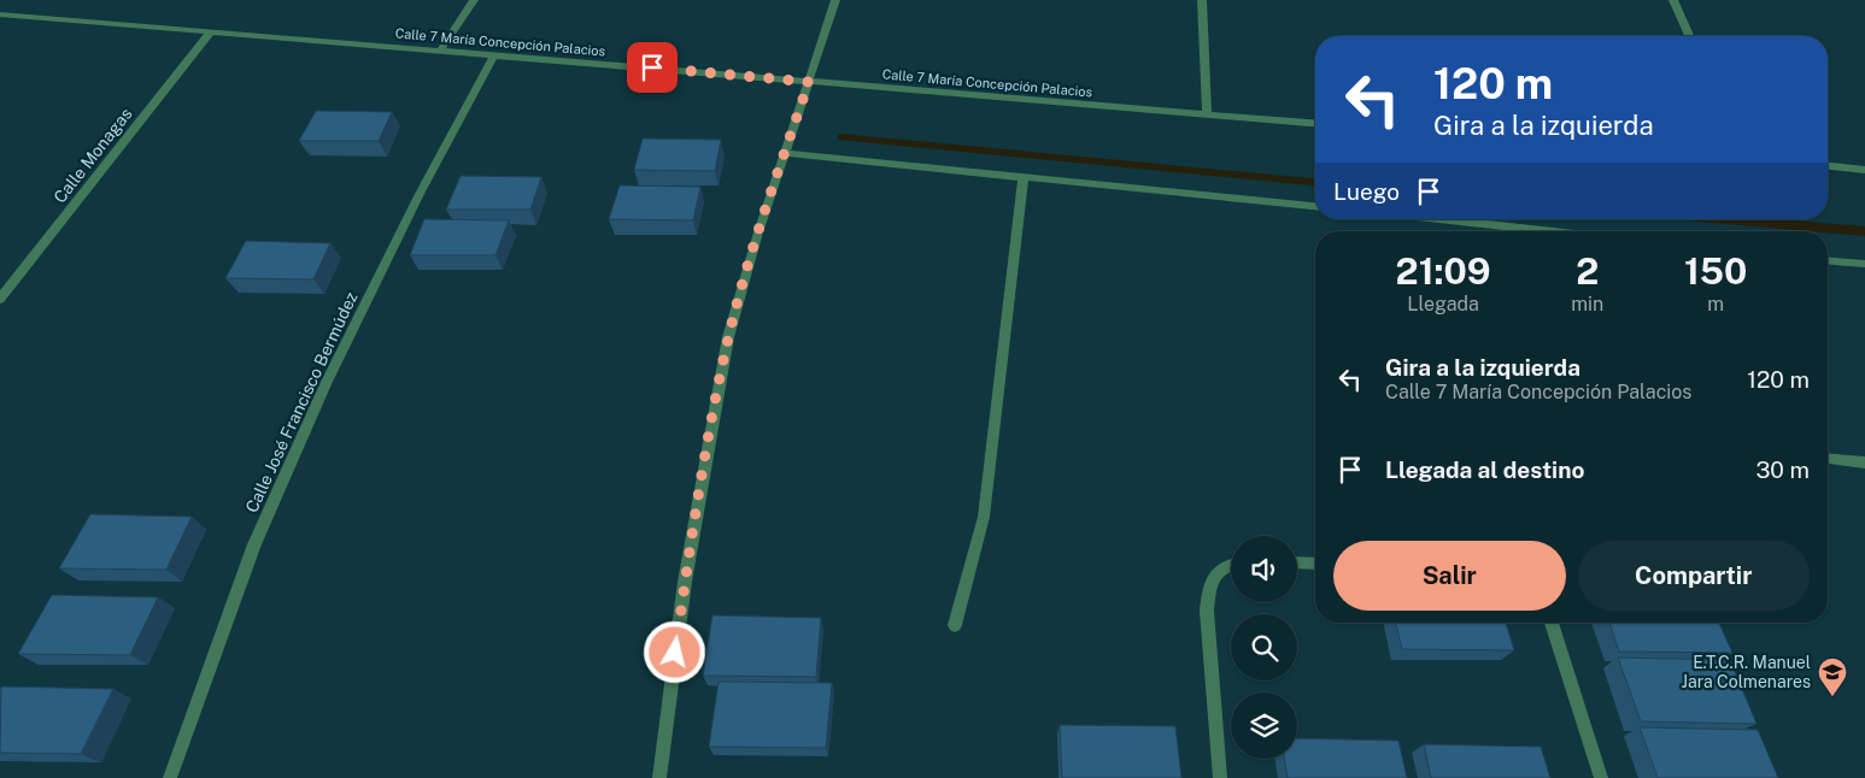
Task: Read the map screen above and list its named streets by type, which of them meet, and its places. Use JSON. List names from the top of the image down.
{
  "streets": {
    "street": ["Calle 7 María Concepción Palacios", "Calle Monagas", "Calle José Francisco Bermúdez"]
  },
  "crossings": [
    ["Calle 7 María Concepción Palacios", "Calle Monagas"],
    ["Calle 7 María Concepción Palacios", "Calle José Francisco Bermúdez"]
  ],
  "places": {
    "school or university": ["E.T.C.R. Manuel Jara Colmenares"]
  },
  "page": {
    "turn": ["120 m", "Gira a la izquierda"],
    "then": "Luego",
    "eta": [
      "21:09",
      "Llegada",
      "2",
      "min",
      "150",
      "m"
    ],
    "list": [
      {
        "name": "Gira a la izquierda",
        "note": "Calle 7 María Concepción Palacios",
        "value": "120 m"
      },
      {
        "name": "Llegada al destino",
        "value": "30 m"
      }
    ],
    "buttons": ["Salir", "Compartir"]
  }
}
